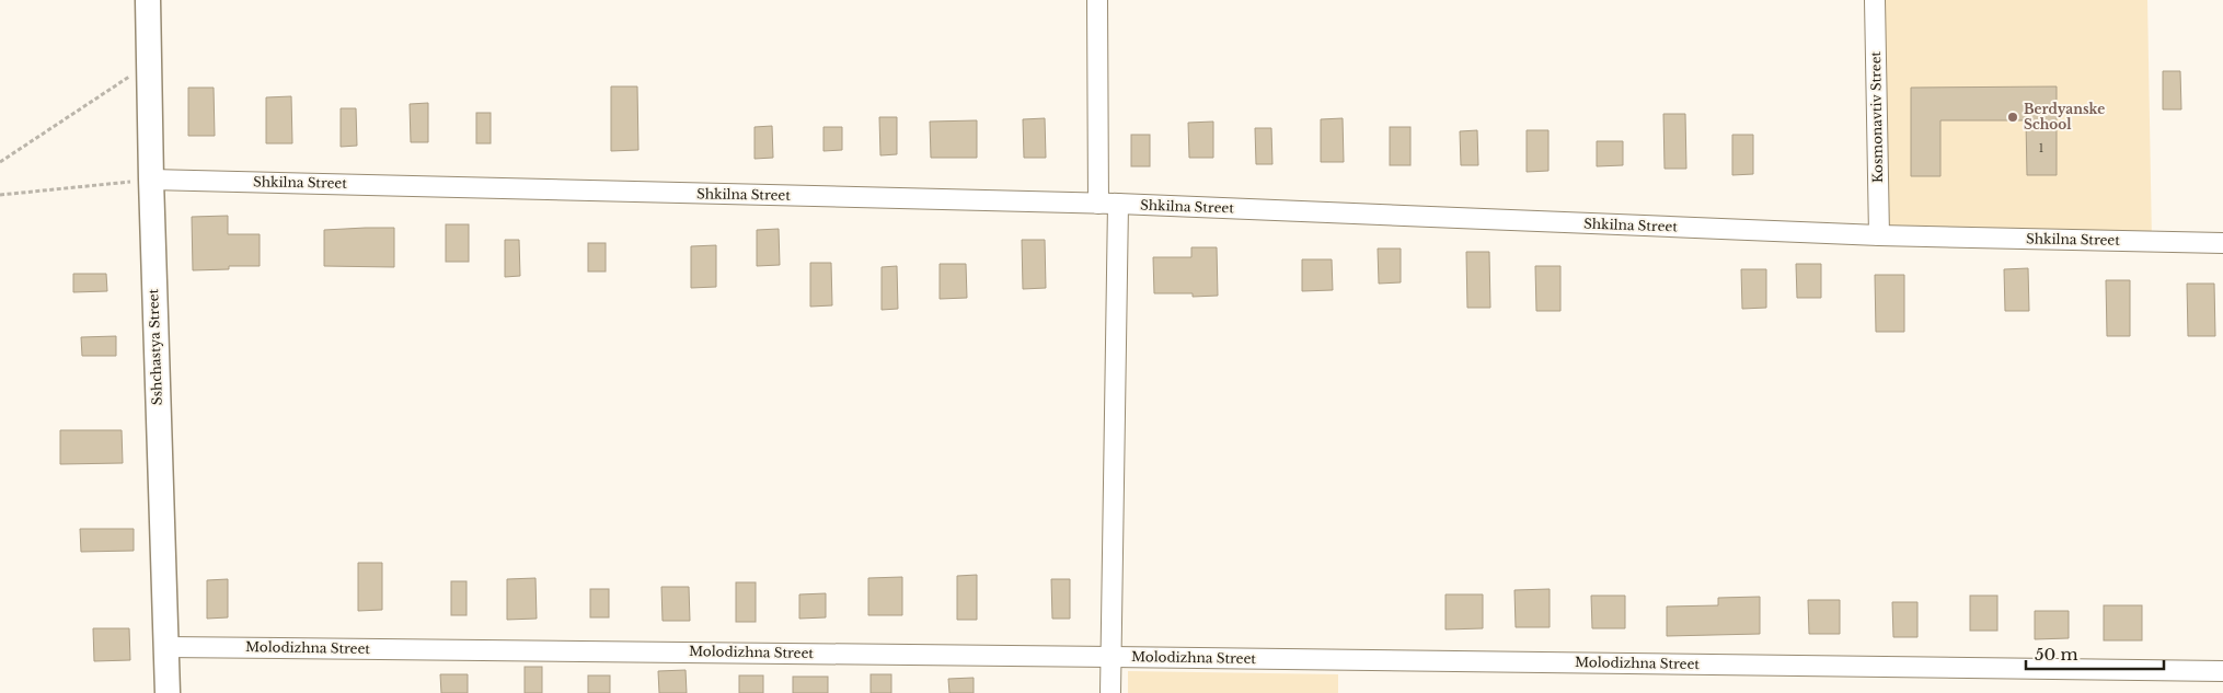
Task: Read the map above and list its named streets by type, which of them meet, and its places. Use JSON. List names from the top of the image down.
{
  "streets": {
    "street": [
      "Kosmonavtiv Street",
      "Shkilna Street",
      "Sshchastya Street",
      "Molodizhna Street"
    ]
  },
  "crossings": [
    ["Kosmonavtiv Street", "Shkilna Street"],
    ["Shkilna Street", "Sshchastya Street"],
    ["Sshchastya Street", "Molodizhna Street"]
  ],
  "places": ["Berdyanske School"],
  "house_numbers": ["1"],
  "scale_bar": "50 m"
}
